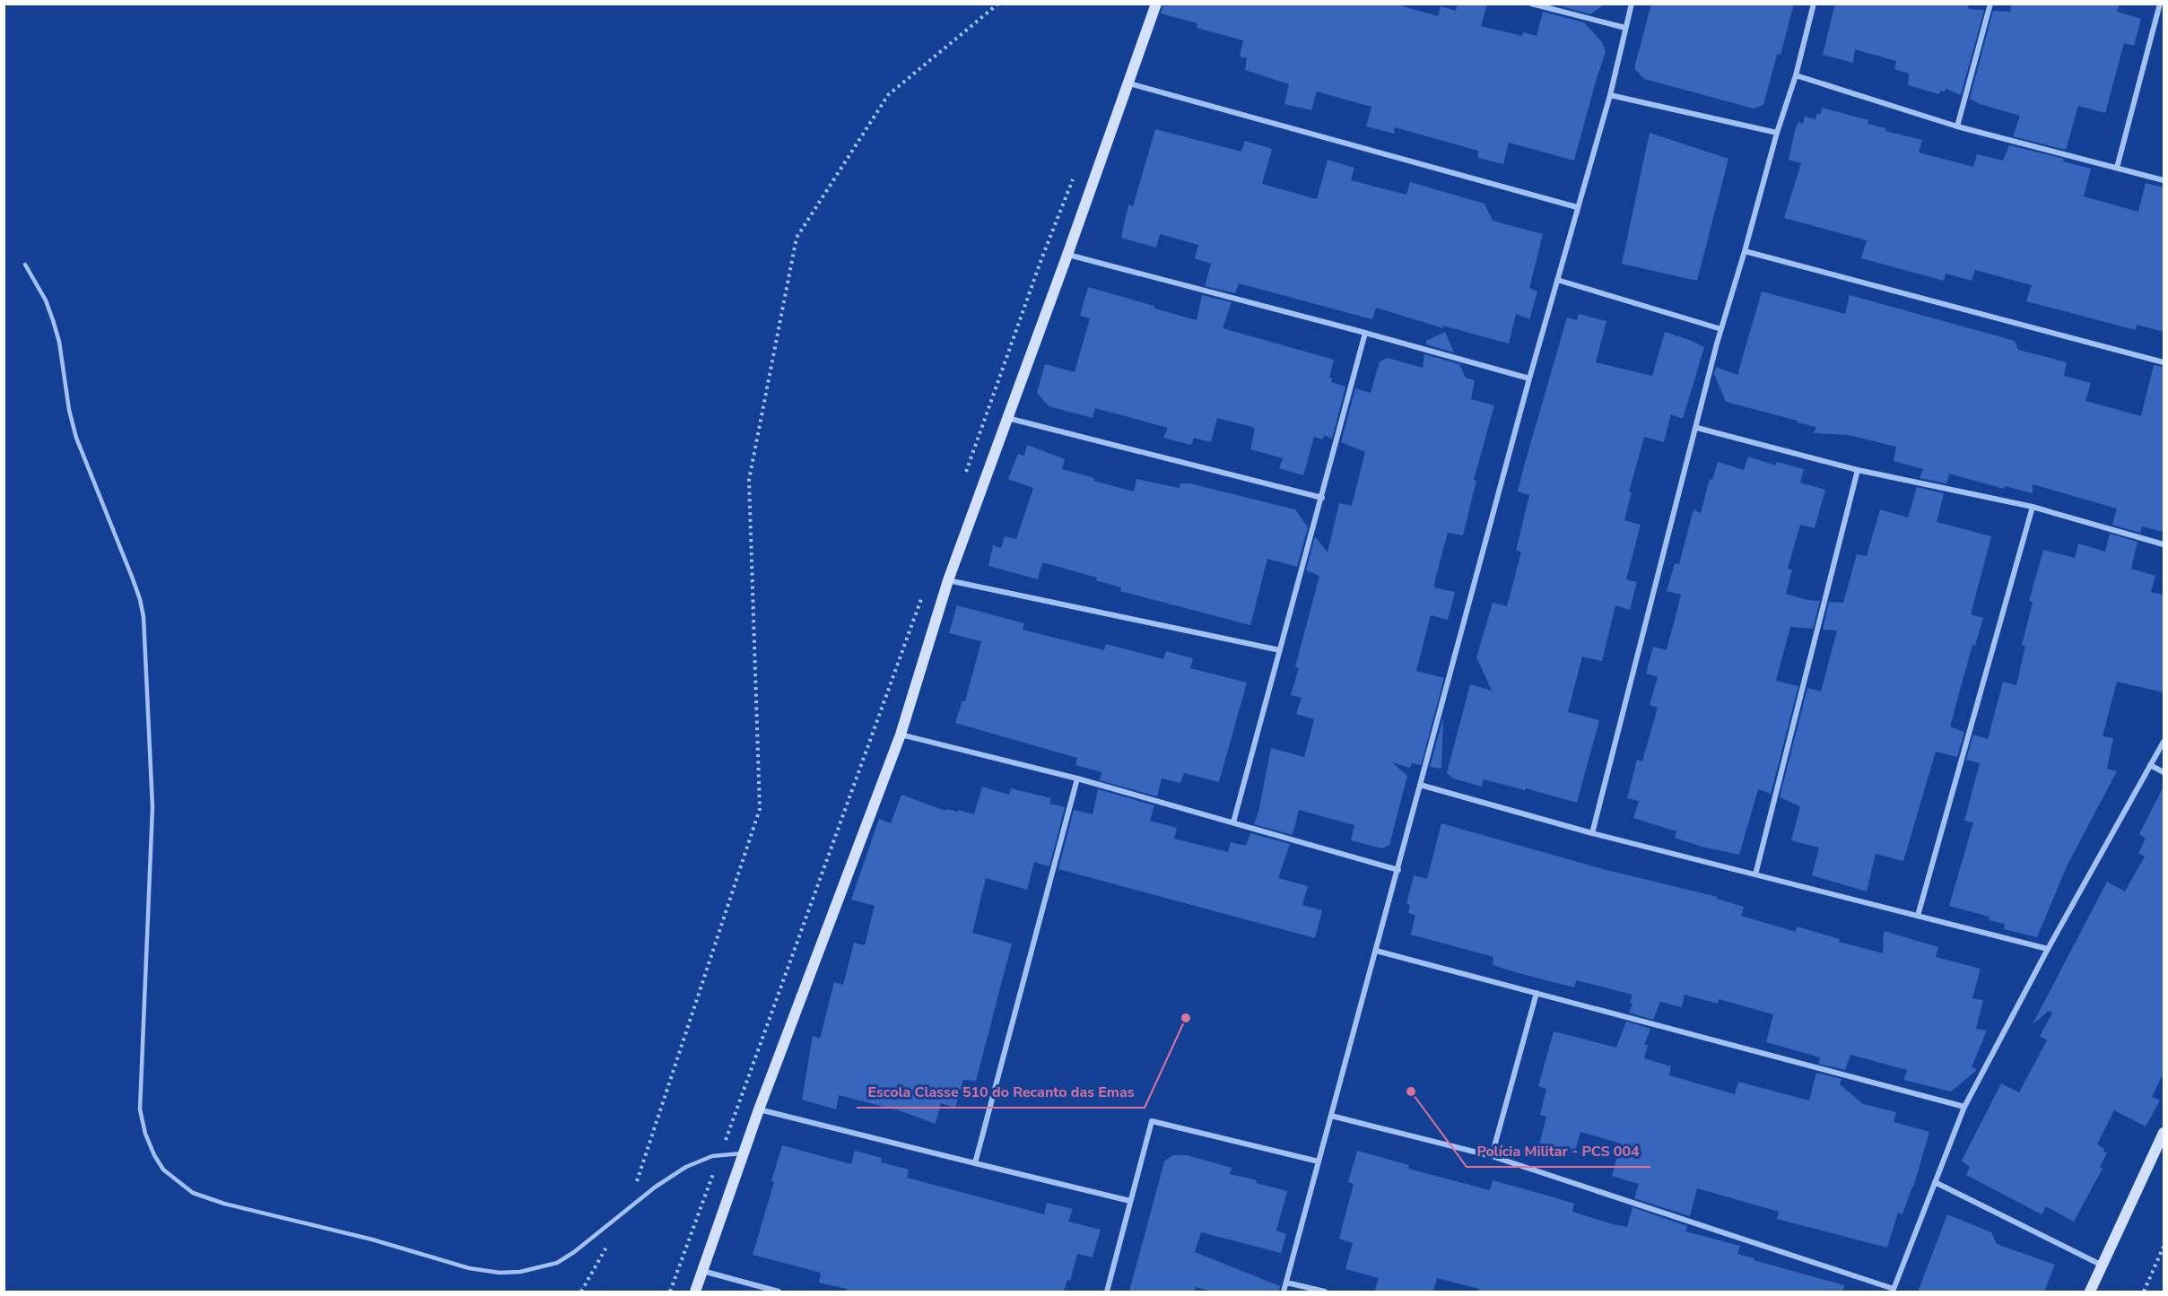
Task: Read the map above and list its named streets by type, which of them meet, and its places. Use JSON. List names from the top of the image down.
{
  "places": ["Escola Classe 510 do Recanto das Emas", "Polícia Militar - PCS 004"]
}
